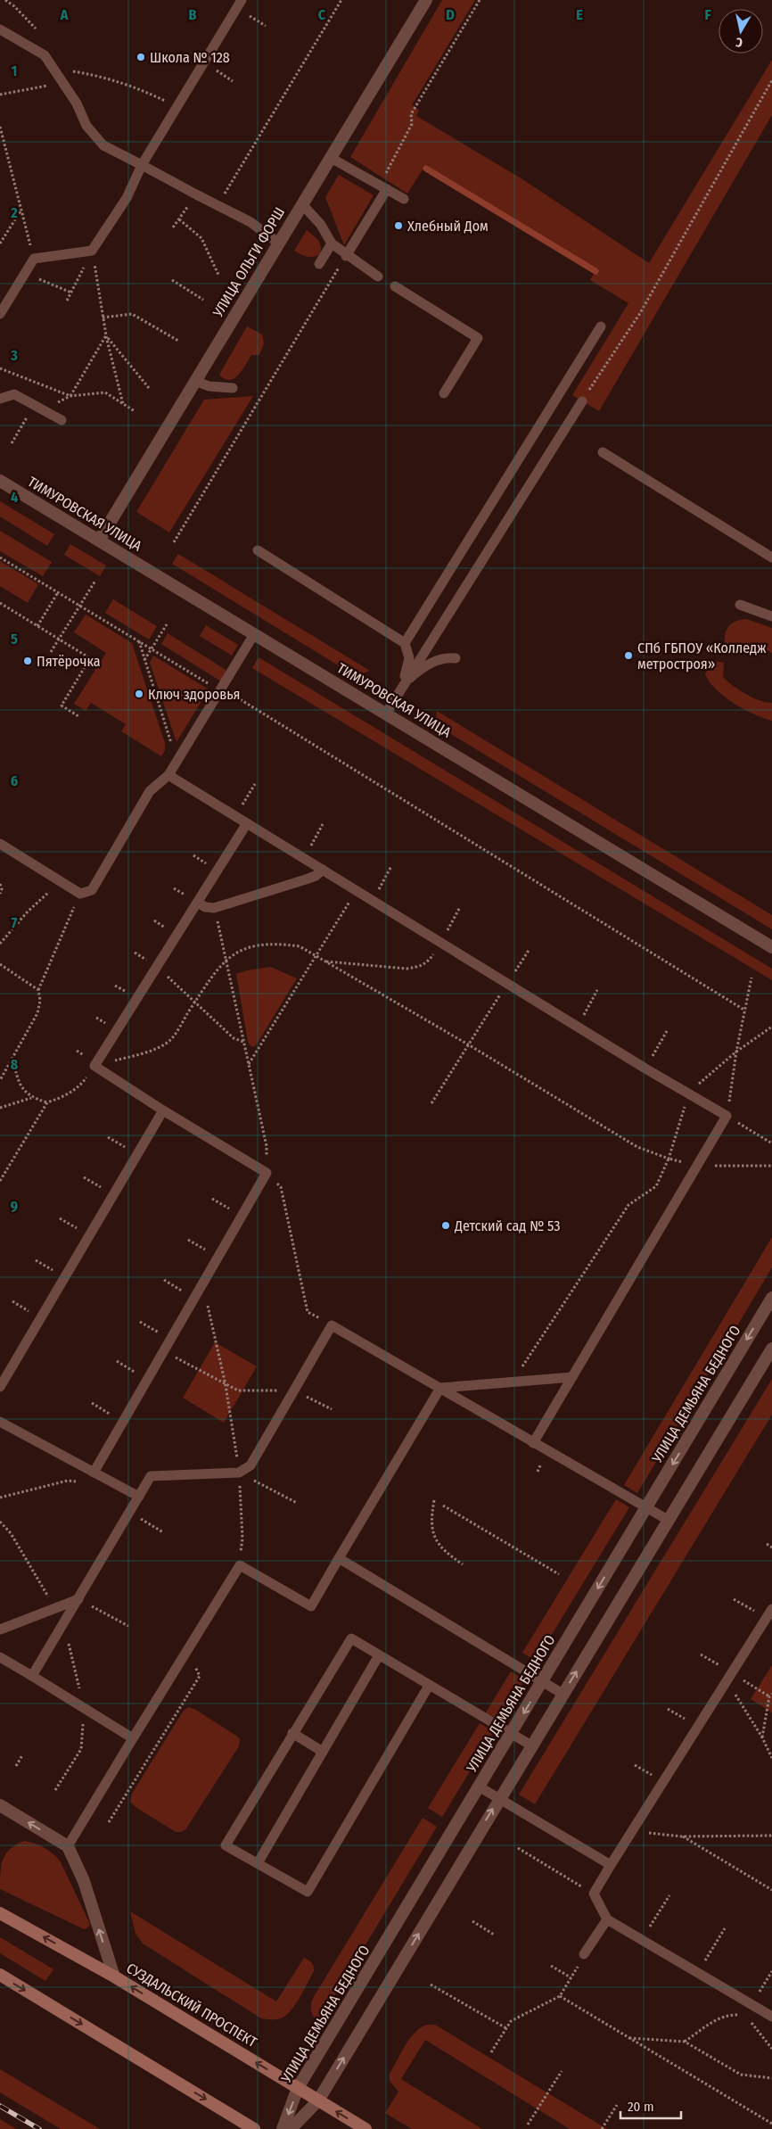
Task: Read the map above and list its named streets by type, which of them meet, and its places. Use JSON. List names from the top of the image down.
{
  "streets": {
    "main road": ["СУЗДАЛЬСКИЙ ПРОСПЕКТ"],
    "street": ["УЛИЦА ОЛЬГИ ФОРШ", "ТИМУРОВСКАЯ УЛИЦА", "УЛИЦА ДЕМЬЯНА БЕДНОГО"]
  },
  "crossings": [
    ["УЛИЦА ОЛЬГИ ФОРШ", "ТИМУРОВСКАЯ УЛИЦА"],
    ["УЛИЦА ДЕМЬЯНА БЕДНОГО", "СУЗДАЛЬСКИЙ ПРОСПЕКТ"]
  ],
  "places": [
    "Школа № 128",
    "Хлебный Дом",
    "СПб ГБПОУ «Колледж метростроя»",
    "Пятёрочка",
    "Ключ здоровья",
    "Детский сад № 53"
  ],
  "scale_bar": "20 m",
  "north": "bottom",
  "grid": {
    "columns": [
      "A",
      "B",
      "C",
      "D",
      "E",
      "F"
    ],
    "rows": [
      "1",
      "2",
      "3",
      "4",
      "5",
      "6",
      "7",
      "8",
      "9"
    ]
  }
}
